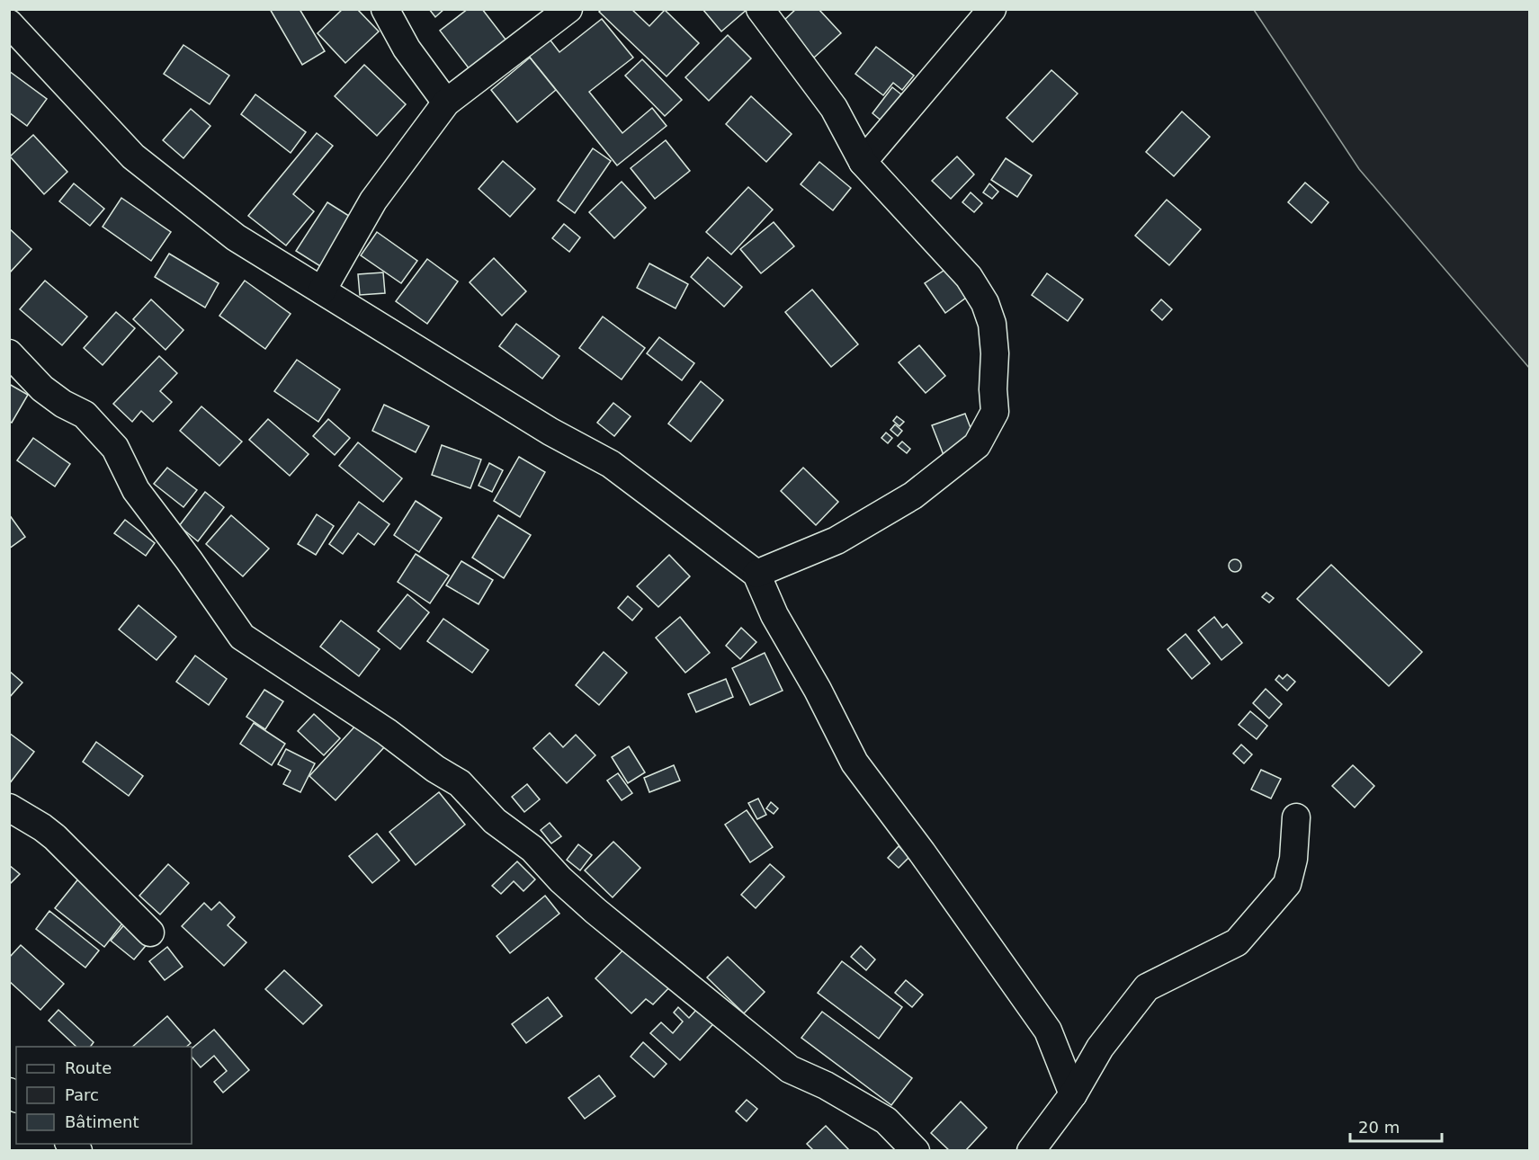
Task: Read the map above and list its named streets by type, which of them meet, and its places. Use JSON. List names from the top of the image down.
{
  "legend": ["Route", "Parc", "Bâtiment"],
  "scale_bar": "20 m"
}
